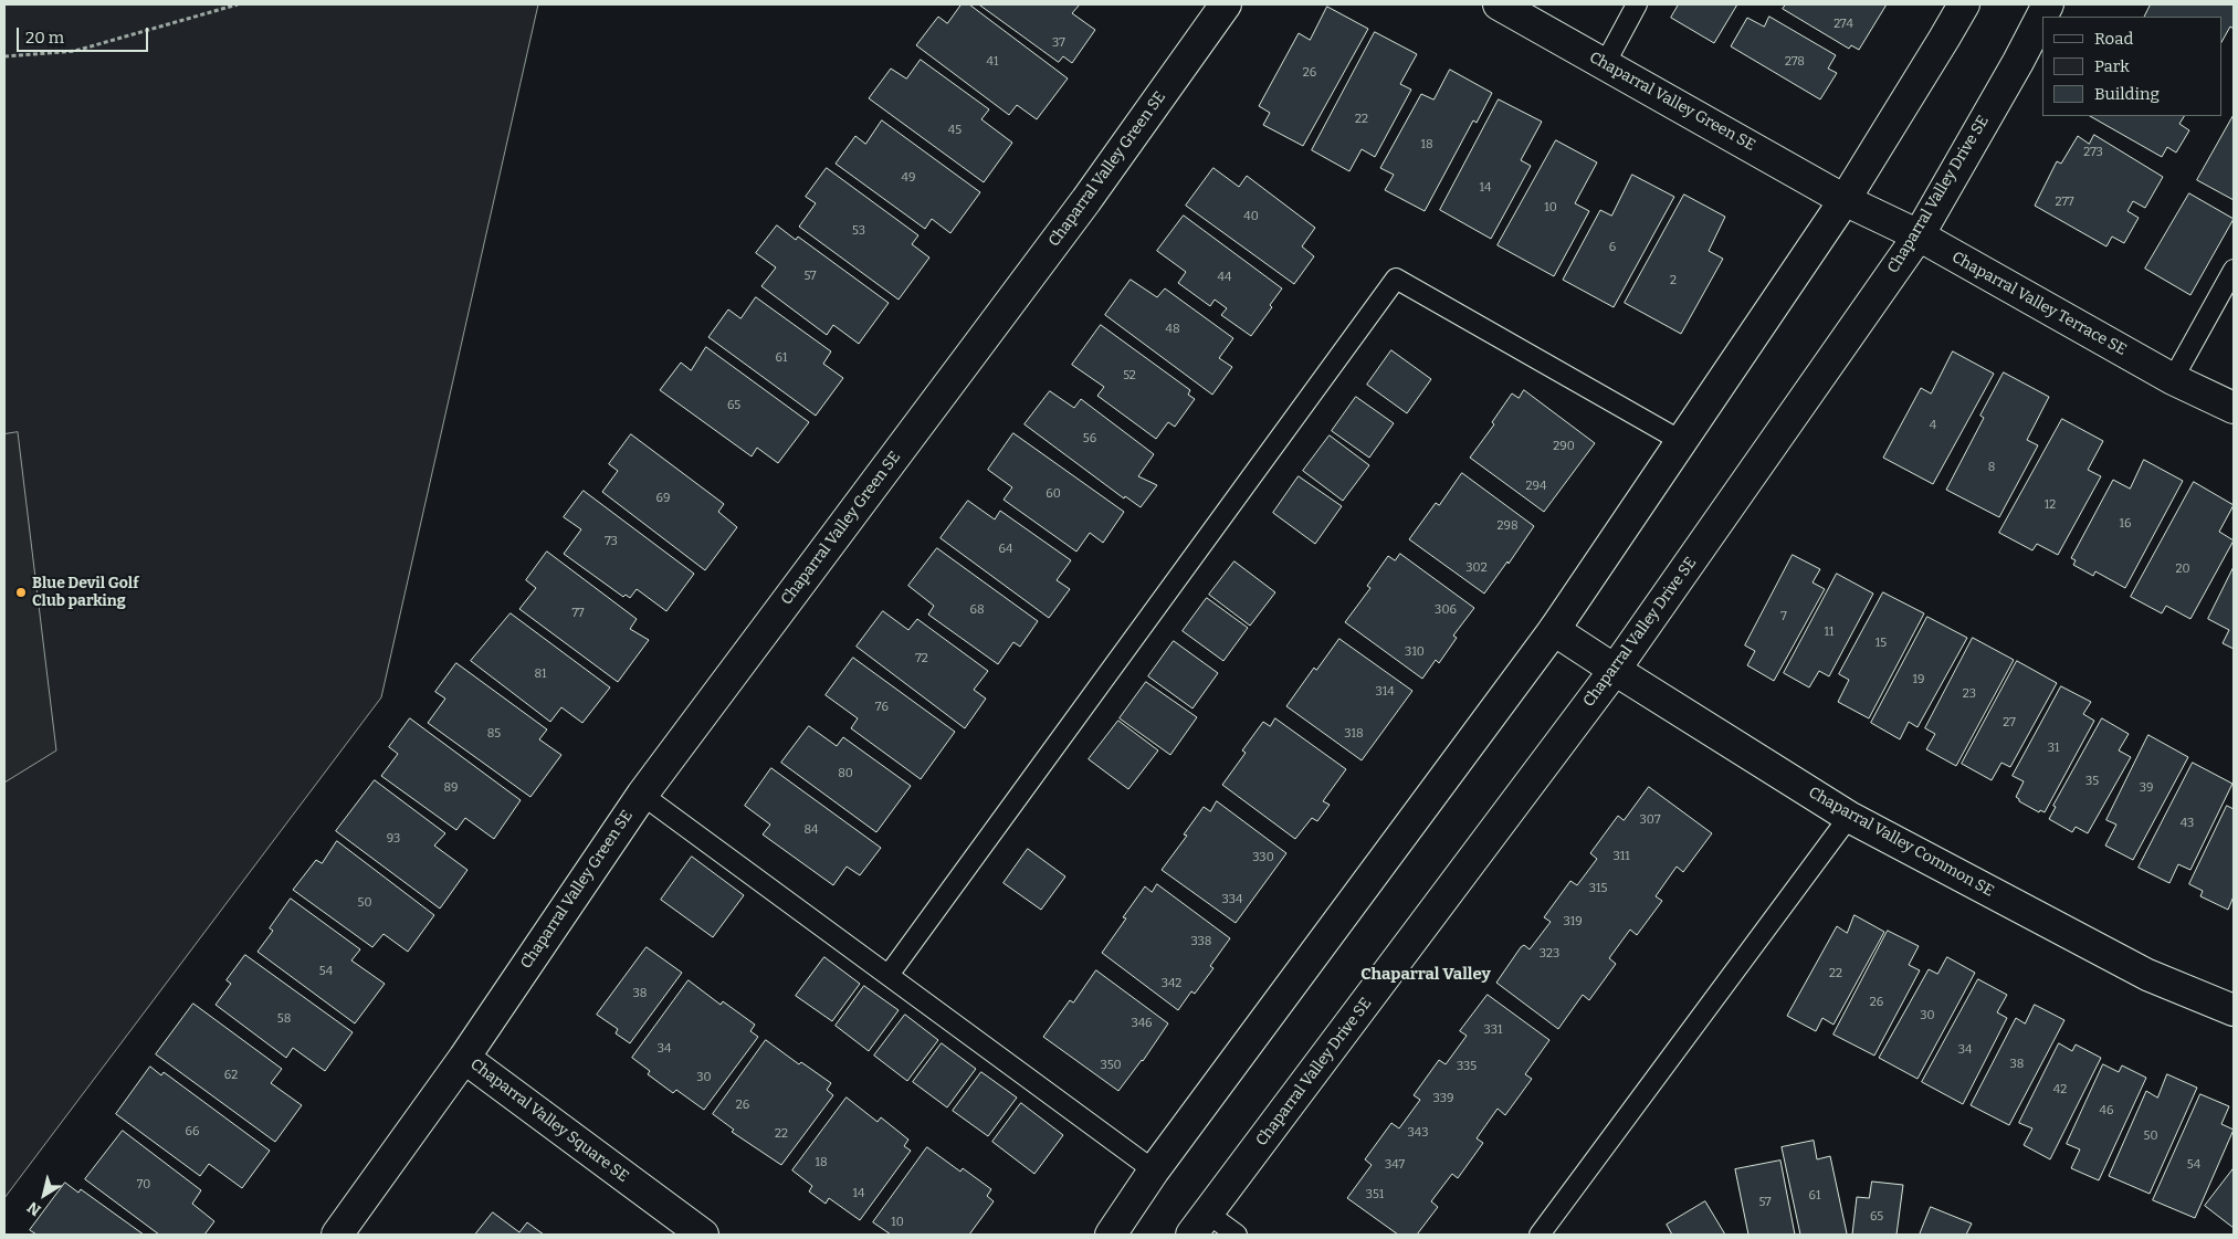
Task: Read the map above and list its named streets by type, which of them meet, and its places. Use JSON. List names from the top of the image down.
{
  "streets": {
    "street": [
      "Chaparral Valley Green SE",
      "Chaparral Valley Drive SE",
      "Chaparral Valley Terrace SE",
      "Chaparral Valley Common SE",
      "Chaparral Valley Square SE"
    ]
  },
  "crossings": [
    ["Chaparral Valley Green SE", "Chaparral Valley Terrace SE"],
    ["Chaparral Valley Green SE", "Chaparral Valley Square SE"],
    ["Chaparral Valley Drive SE", "Chaparral Valley Terrace SE"],
    ["Chaparral Valley Drive SE", "Chaparral Valley Common SE"]
  ],
  "districts": ["Chaparral Valley"],
  "places": ["Blue Devil Golf Club parking"],
  "house_numbers": [
    "274",
    "37",
    "41",
    "278",
    "26",
    "22",
    "45",
    "18",
    "273",
    "49",
    "14",
    "277",
    "10",
    "40",
    "53",
    "6",
    "57",
    "44",
    "2",
    "48",
    "61",
    "52",
    "65",
    "4",
    "56",
    "290",
    "8",
    "294",
    "60",
    "69",
    "12",
    "16",
    "298",
    "73",
    "64",
    "302",
    "20",
    "68",
    "306",
    "77",
    "7",
    "11",
    "15",
    "310",
    "72",
    "81",
    "19",
    "314",
    "23",
    "76",
    "27",
    "85",
    "318",
    "31",
    "80",
    "35",
    "89",
    "39",
    "307",
    "43",
    "84",
    "93",
    "311",
    "330",
    "315",
    "334",
    "50",
    "319",
    "338",
    "323",
    "54",
    "22",
    "342",
    "38",
    "26",
    "30",
    "58",
    "346",
    "331",
    "34",
    "34",
    "38",
    "350",
    "335",
    "62",
    "30",
    "42",
    "339",
    "26",
    "46",
    "66",
    "343",
    "22",
    "50",
    "18",
    "347",
    "54",
    "70",
    "14",
    "351",
    "61",
    "57",
    "65",
    "10"
  ],
  "legend": ["Road", "Park", "Building"],
  "scale_bar": "20 m",
  "north": "bottom left"
}
